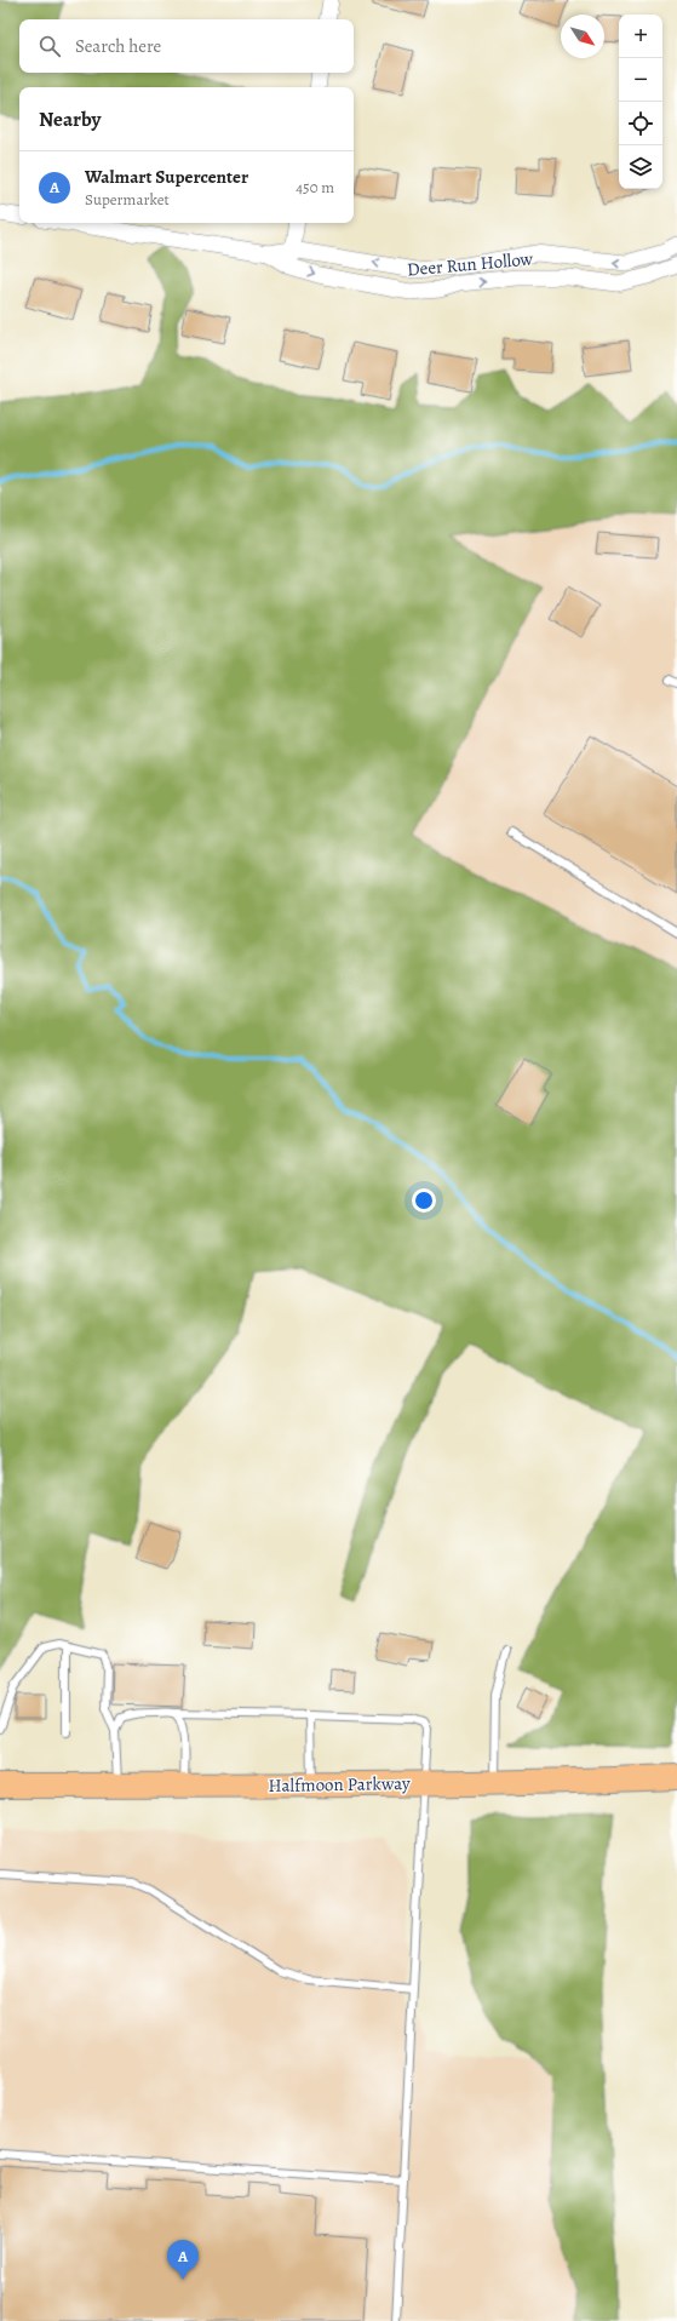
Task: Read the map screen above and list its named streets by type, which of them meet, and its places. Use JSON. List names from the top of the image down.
{
  "streets": {
    "main road": ["Halfmoon Parkway"],
    "street": ["Deer Run Hollow"]
  },
  "north": "bottom right",
  "page": {
    "map_buttons": ["+", "−"],
    "search": "Search here",
    "heading": "Nearby",
    "list": [
      {
        "mark": "A",
        "name": "Walmart Supercenter",
        "note": "Supermarket",
        "value": "450 m"
      }
    ],
    "pins": "A"
  }
}
